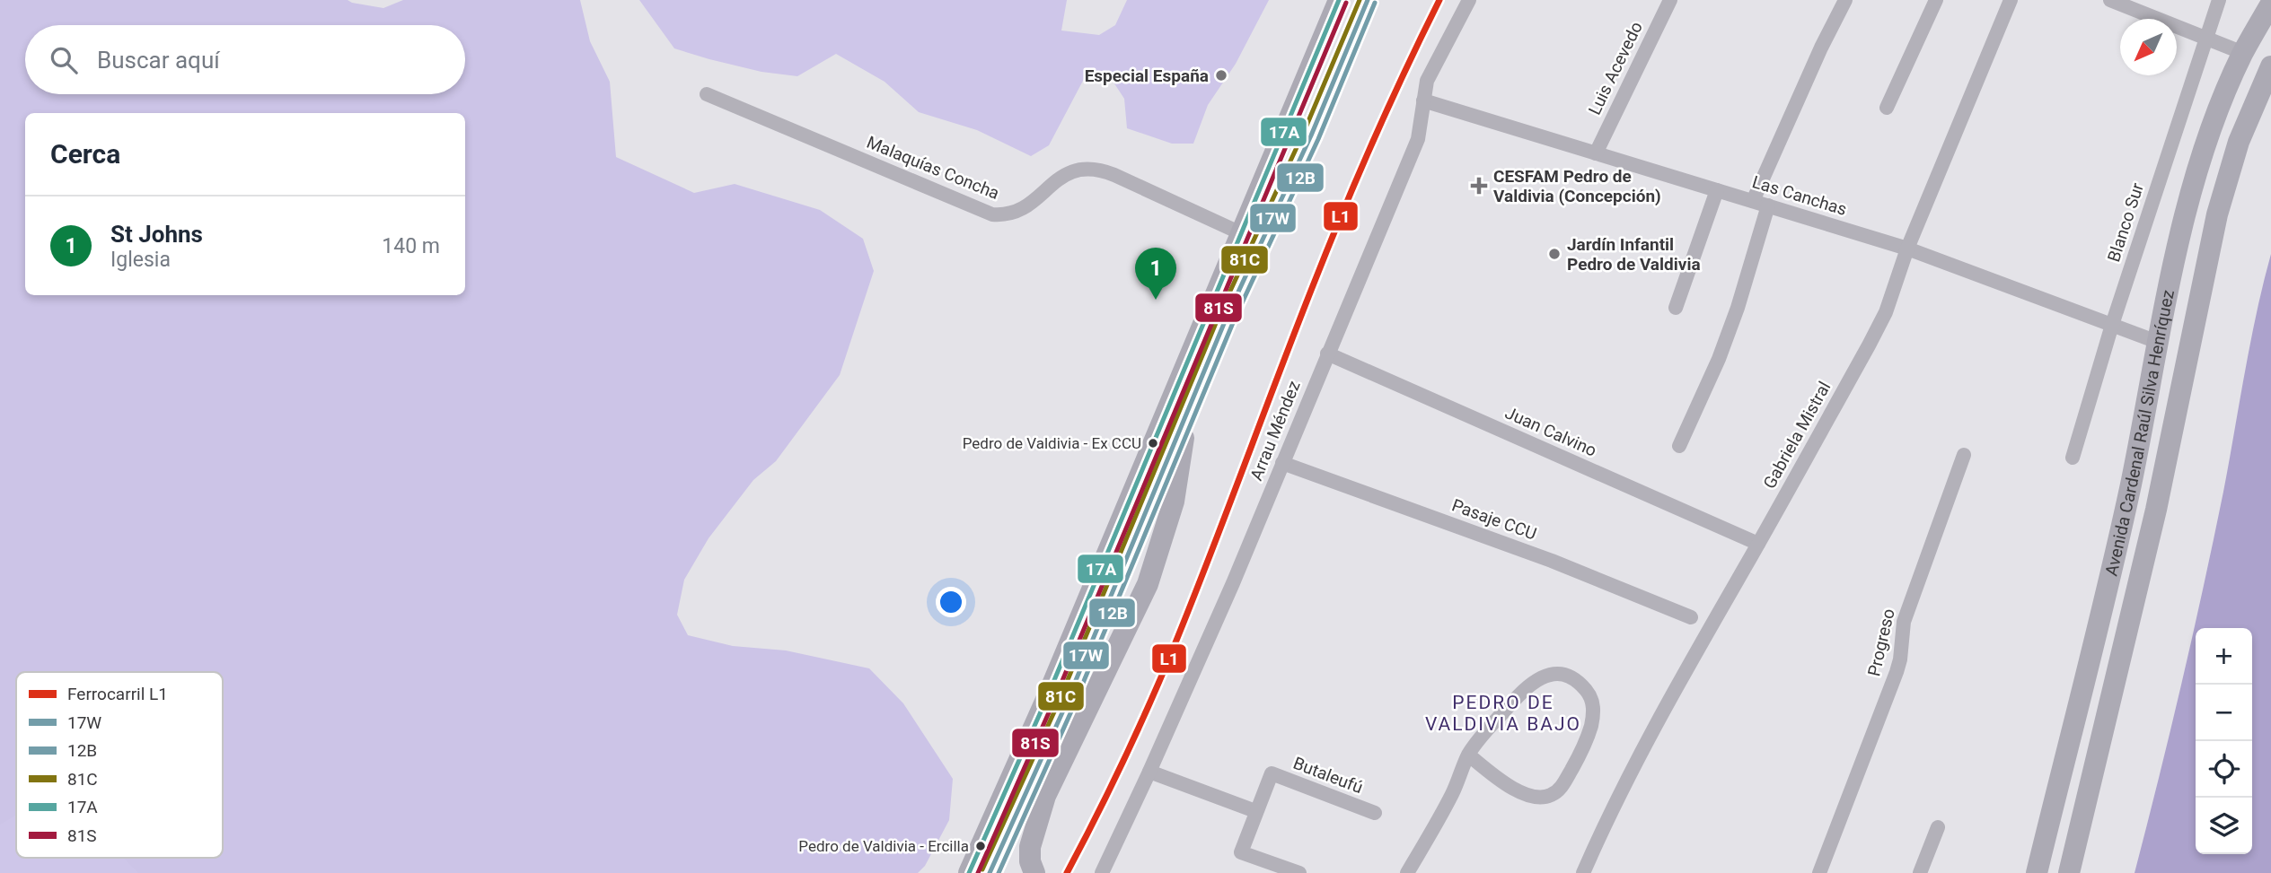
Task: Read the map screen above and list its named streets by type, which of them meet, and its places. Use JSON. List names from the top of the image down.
{
  "streets": {
    "main road": ["Avenida Cardenal Raúl Silva Henríquez"],
    "street": [
      "Luis Acevedo",
      "Malaquías Concha",
      "Las Canchas",
      "Blanco Sur",
      "Arrau Méndez",
      "Juan Calvino",
      "Gabriela Mistral",
      "Pasaje CCU",
      "Progreso",
      "Butaleufú"
    ]
  },
  "crossings": [
    ["Luis Acevedo", "Las Canchas"],
    ["Las Canchas", "Blanco Sur"],
    ["Las Canchas", "Arrau Méndez"],
    ["Las Canchas", "Avenida Cardenal Raúl Silva Henríquez"],
    ["Las Canchas", "Gabriela Mistral"],
    ["Arrau Méndez", "Juan Calvino"],
    ["Arrau Méndez", "Pasaje CCU"],
    ["Juan Calvino", "Gabriela Mistral"]
  ],
  "districts": ["PEDRO DE VALDIVIA BAJO"],
  "places": {
    "other": [
      "Especial España",
      "Jardín Infantil Pedro de Valdivia",
      "Pedro de Valdivia - Ex CCU",
      "Pedro de Valdivia - Ercilla"
    ],
    "health": ["CESFAM Pedro de Valdivia (Concepción)"]
  },
  "lines": [
    "rail line L1",
    "transit line 17W",
    "transit line 81C",
    "transit line 17A",
    "transit line 12B",
    "transit line 81S"
  ],
  "legend": [
    "Ferrocarril L1",
    "17W",
    "12B",
    "81C",
    "17A",
    "81S"
  ],
  "north": "bottom left",
  "page": {
    "search": "Buscar aquí",
    "heading": "Cerca",
    "list": [
      {
        "mark": "1",
        "name": "St Johns",
        "note": "Iglesia",
        "value": "140 m"
      }
    ],
    "pins": "1",
    "map_buttons": ["+", "−"]
  }
}
